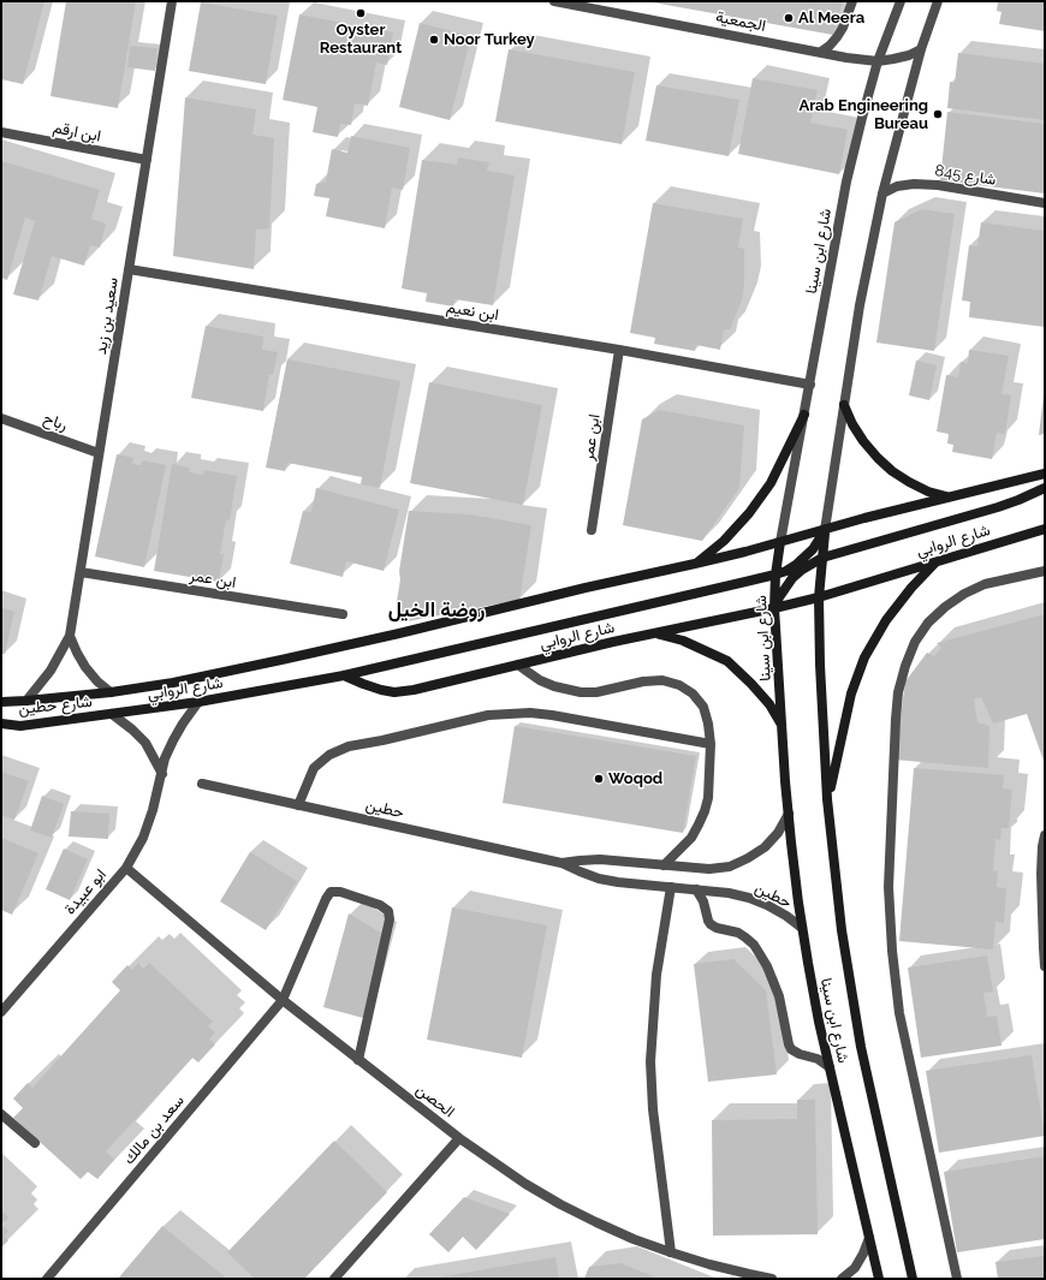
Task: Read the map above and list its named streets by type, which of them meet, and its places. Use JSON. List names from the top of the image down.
{
  "streets": {
    "street": [
      "الجمعية",
      "ابن ارقم",
      "شارع 845",
      "شارع ابن سينا",
      "ابن نعيم",
      "سعيد بن زيد",
      "رباح",
      "ابن عمر",
      "شارع الروابي",
      "شارع حطين",
      "حطين",
      "ابو عبيدة",
      "الحصن",
      "سعد بن مالك"
    ]
  },
  "crossings": [
    ["الجمعية", "شارع ابن سينا"],
    ["ابن ارقم", "سعيد بن زيد"],
    ["شارع 845", "شارع ابن سينا"],
    ["شارع ابن سينا", "ابن نعيم"],
    ["شارع ابن سينا", "شارع الروابي"],
    ["شارع ابن سينا", "حطين"],
    ["ابن نعيم", "سعيد بن زيد"],
    ["ابن نعيم", "ابن عمر"],
    ["سعيد بن زيد", "رباح"],
    ["سعيد بن زيد", "ابن عمر"],
    ["سعيد بن زيد", "شارع الروابي"],
    ["سعيد بن زيد", "شارع حطين"],
    ["شارع الروابي", "شارع حطين"],
    ["شارع الروابي", "ابو عبيدة"],
    ["ابو عبيدة", "الحصن"],
    ["الحصن", "سعد بن مالك"]
  ],
  "districts": ["روضة الخيل"],
  "places": [
    "Oyster Restaurant",
    "Al Meera",
    "Noor Turkey",
    "Arab Engineering Bureau",
    "Woqod"
  ]
}
